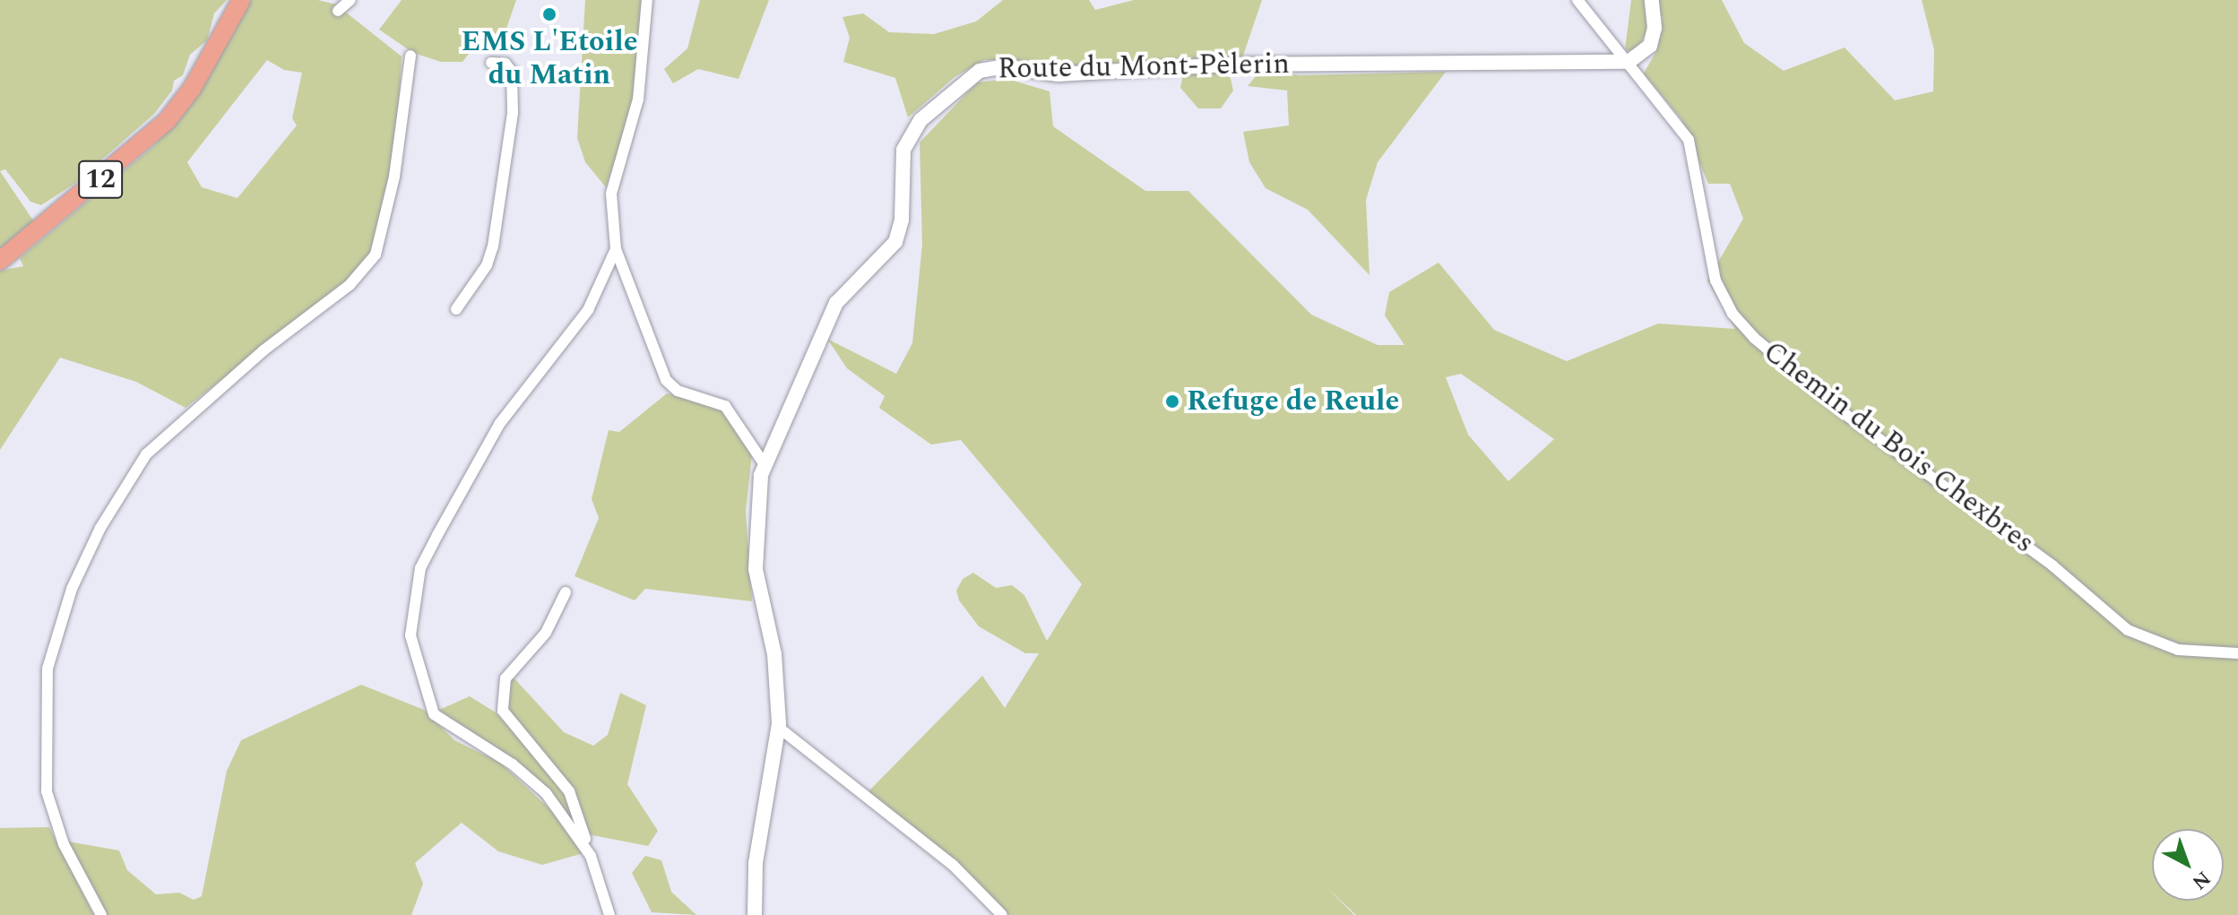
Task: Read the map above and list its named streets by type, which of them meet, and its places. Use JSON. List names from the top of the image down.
{
  "streets": {
    "main road": ["12"],
    "street": ["Route du Mont-Pèlerin", "Chemin du Bois Chexbres"]
  },
  "crossings": [
    ["Route du Mont-Pèlerin", "Chemin du Bois Chexbres"]
  ],
  "places": ["EMS L'Etoile du Matin", "Refuge de Reule"],
  "north": "bottom right"
}
